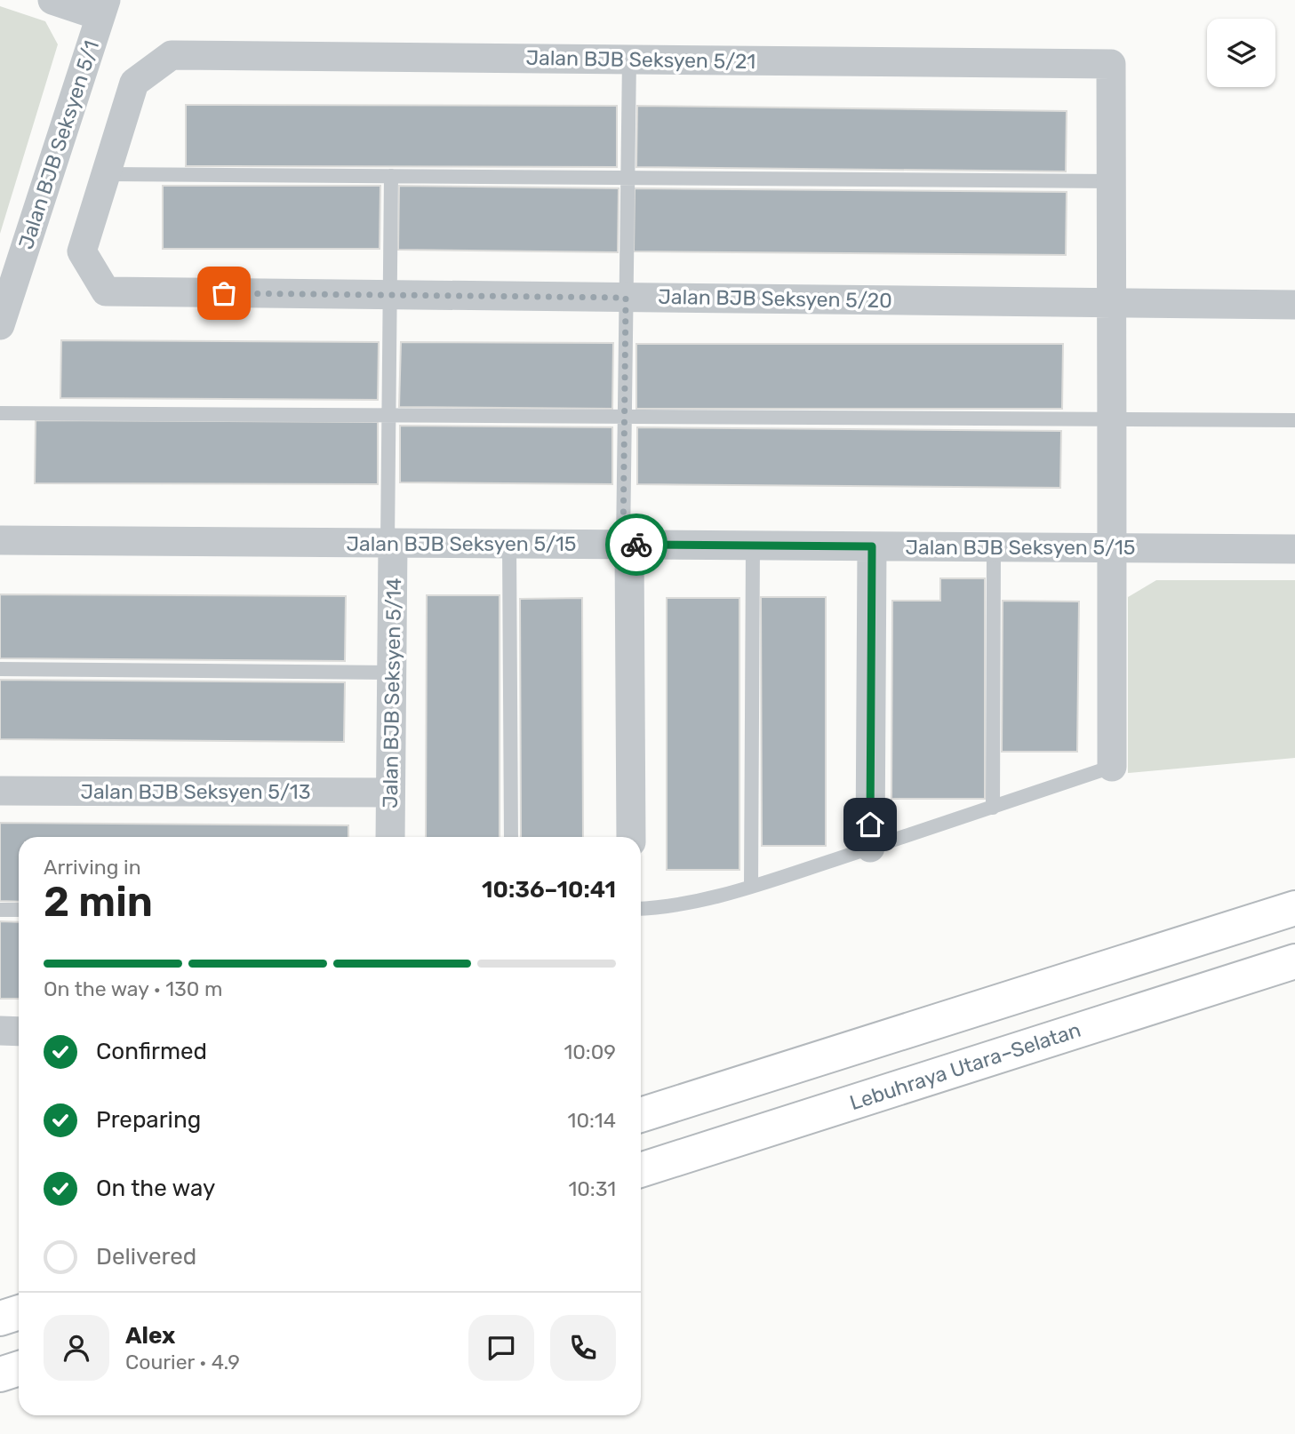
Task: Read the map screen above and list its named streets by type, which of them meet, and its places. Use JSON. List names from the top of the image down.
{
  "streets": {
    "highway": ["Lebuhraya Utara–Selatan"],
    "street": [
      "Jalan BJB Seksyen 5/21",
      "Jalan BJB Seksyen 5/1",
      "Jalan BJB Seksyen 5/20",
      "Jalan BJB Seksyen 5/15",
      "Jalan BJB Seksyen 5/14",
      "Jalan BJB Seksyen 5/13"
    ]
  },
  "crossings": [
    ["Jalan BJB Seksyen 5/21", "Jalan BJB Seksyen 5/20"],
    ["Jalan BJB Seksyen 5/15", "Jalan BJB Seksyen 5/14"],
    ["Jalan BJB Seksyen 5/14", "Jalan BJB Seksyen 5/13"]
  ],
  "page": {
    "heading": ["2 min", "Arriving in", "10:36–10:41"],
    "panel": ["Alex", "Courier · 4.9"],
    "bar": "On the way · 130 m",
    "list": [
      ["Confirmed", "10:09"],
      ["Preparing", "10:14"],
      ["On the way", "10:31"],
      "Delivered"
    ]
  }
}
